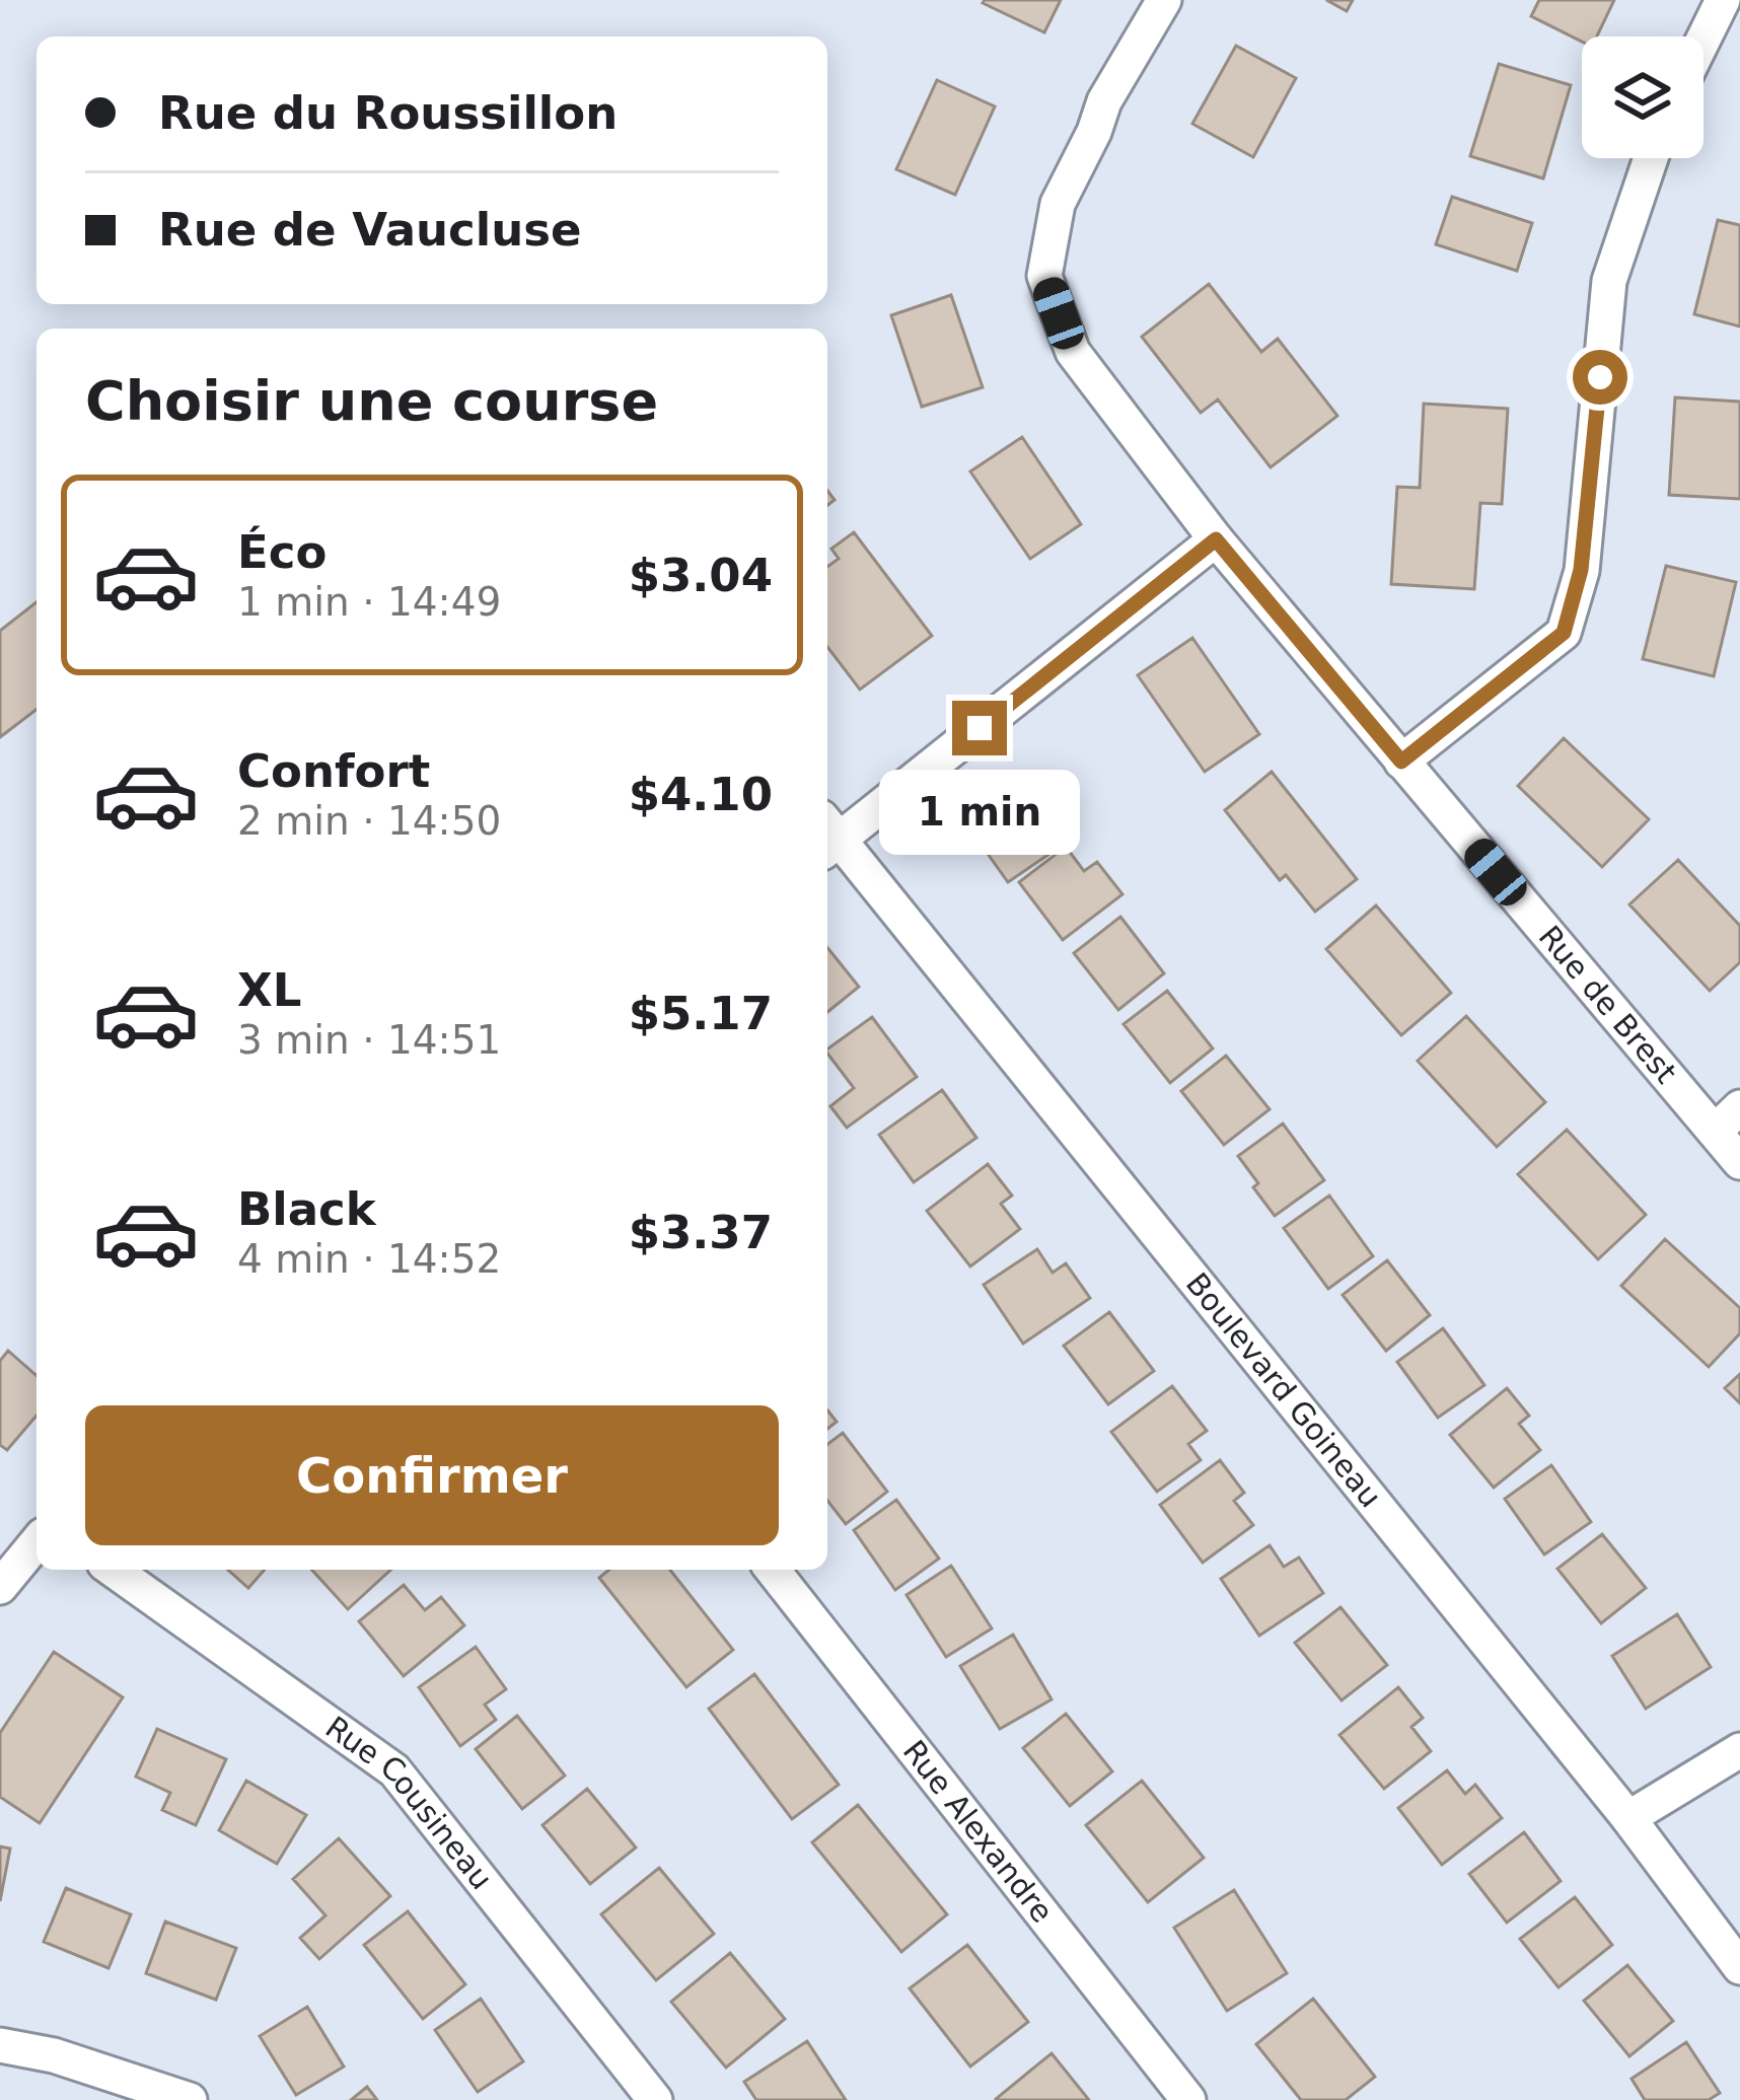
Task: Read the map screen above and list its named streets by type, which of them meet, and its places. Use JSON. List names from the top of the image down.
{
  "streets": {
    "street": [
      "Rue de Brest",
      "Boulevard Goineau",
      "Rue Cousineau",
      "Rue Alexandre"
    ]
  },
  "page": {
    "banner": ["Rue du Roussillon", "Rue de Vaucluse"],
    "heading": "Choisir une course",
    "list": [
      {
        "name": "Éco",
        "note": "1 min · 14:49",
        "value": "$3.04"
      },
      {
        "name": "Confort",
        "note": "2 min · 14:50",
        "value": "$4.10"
      },
      {
        "name": "XL",
        "note": "3 min · 14:51",
        "value": "$5.17"
      },
      {
        "name": "Black",
        "note": "4 min · 14:52",
        "value": "$3.37"
      }
    ],
    "bubble": "1 min",
    "buttons": "Confirmer"
  }
}
